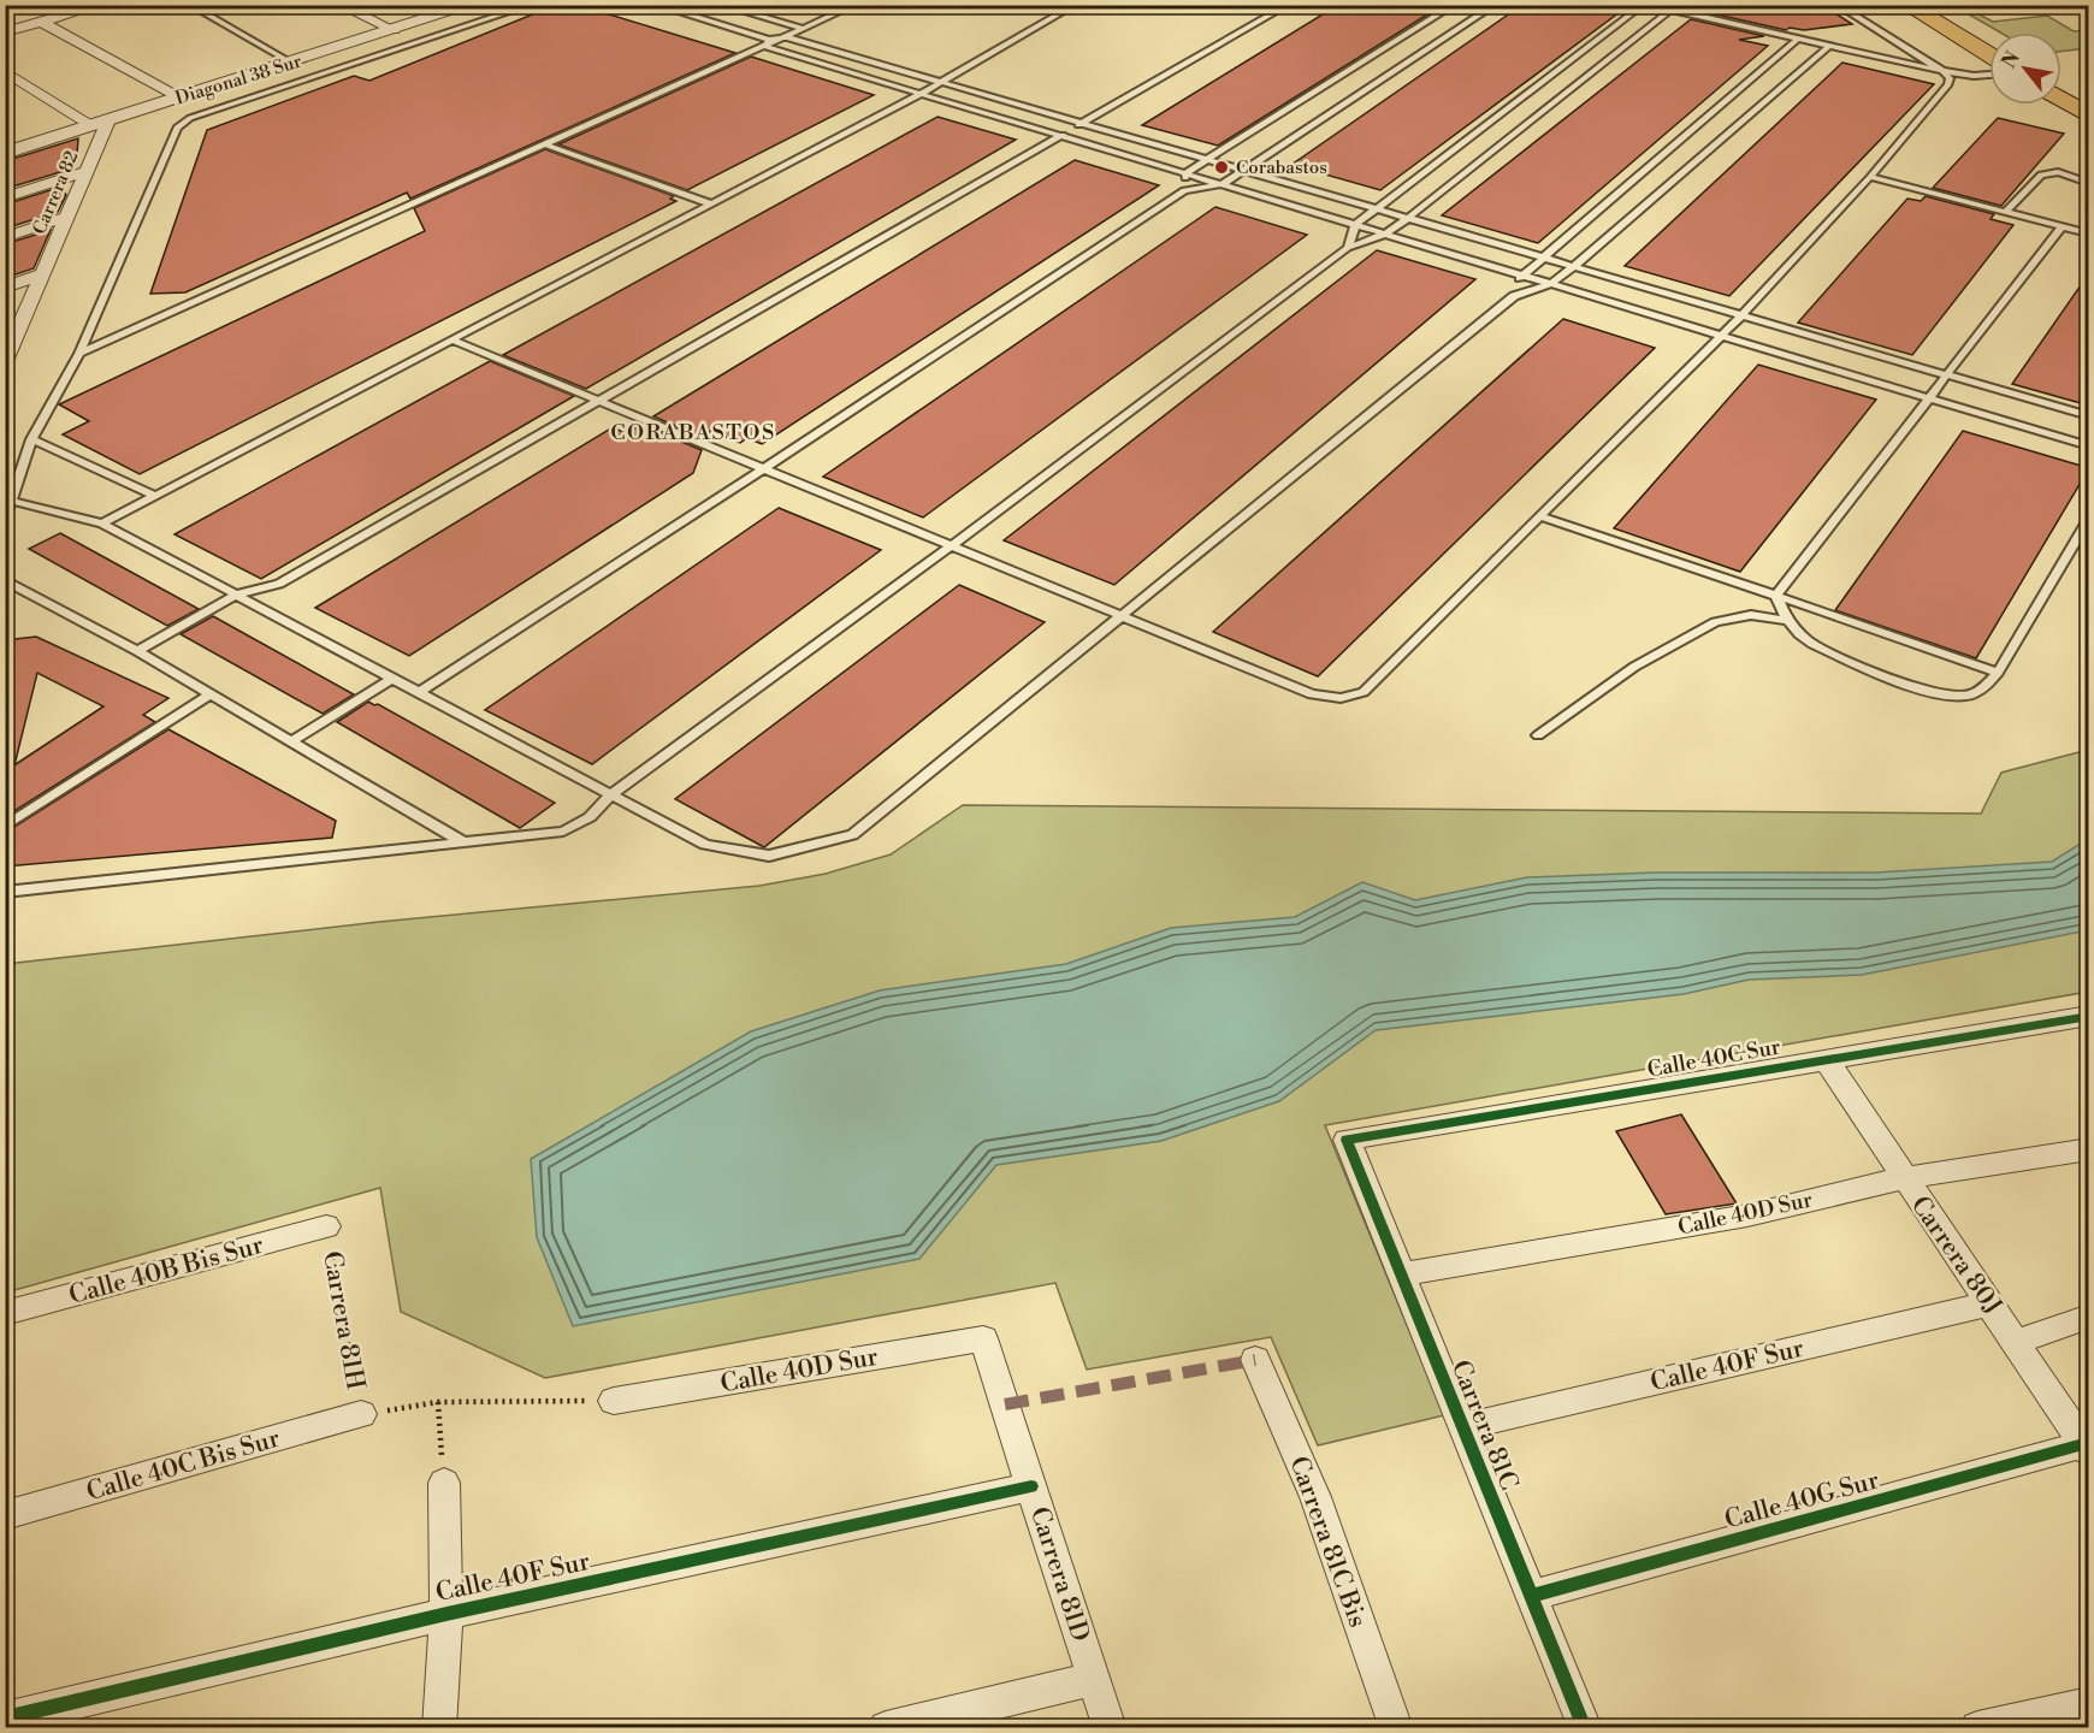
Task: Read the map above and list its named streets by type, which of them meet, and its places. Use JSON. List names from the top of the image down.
{
  "streets": {
    "street": [
      "Diagonal 38 Sur",
      "Carrera 82",
      "Calle 40C Sur",
      "Calle 40D Sur",
      "Carrera 80J",
      "Calle 40B Bis Sur",
      "Calle 40F Sur",
      "Carrera 81C",
      "Calle 40C Bis Sur",
      "Calle 40G Sur",
      "Carrera 81C Bis",
      "Carrera 81D"
    ],
    "path": ["Carrera 81H"]
  },
  "crossings": [
    ["Diagonal 38 Sur", "Carrera 82"],
    ["Calle 40C Sur", "Carrera 80J"],
    ["Calle 40C Sur", "Carrera 81C"],
    ["Calle 40D Sur", "Carrera 80J"],
    ["Calle 40D Sur", "Carrera 81C"],
    ["Calle 40D Sur", "Carrera 81D"],
    ["Carrera 80J", "Calle 40F Sur"],
    ["Carrera 80J", "Calle 40G Sur"],
    ["Calle 40B Bis Sur", "Carrera 81H"],
    ["Carrera 81H", "Calle 40C Bis Sur"],
    ["Calle 40F Sur", "Carrera 81C"],
    ["Calle 40F Sur", "Carrera 81D"],
    ["Carrera 81C", "Calle 40G Sur"]
  ],
  "districts": ["CORABASTOS"],
  "places": ["Corabastos"],
  "north": "top left"
}
